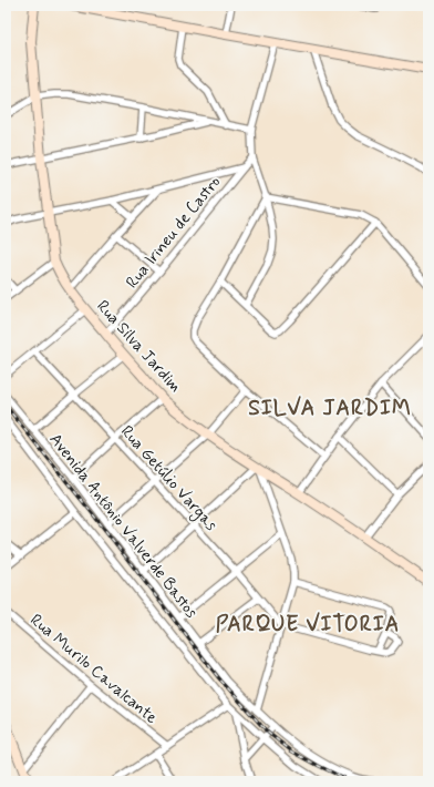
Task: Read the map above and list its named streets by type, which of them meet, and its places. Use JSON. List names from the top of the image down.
{
  "streets": {
    "street": [
      "Rua Irineu de Castro",
      "Rua Silva Jardim",
      "Rua Getúlio Vargas",
      "Avenida Antônio Valverde Bastos",
      "Rua Murilo Cavalcante"
    ]
  },
  "crossings": [
    ["Rua Irineu de Castro", "Rua Silva Jardim"]
  ],
  "districts": ["SILVA JARDIM", "PARQUE VITORIA"]
}
